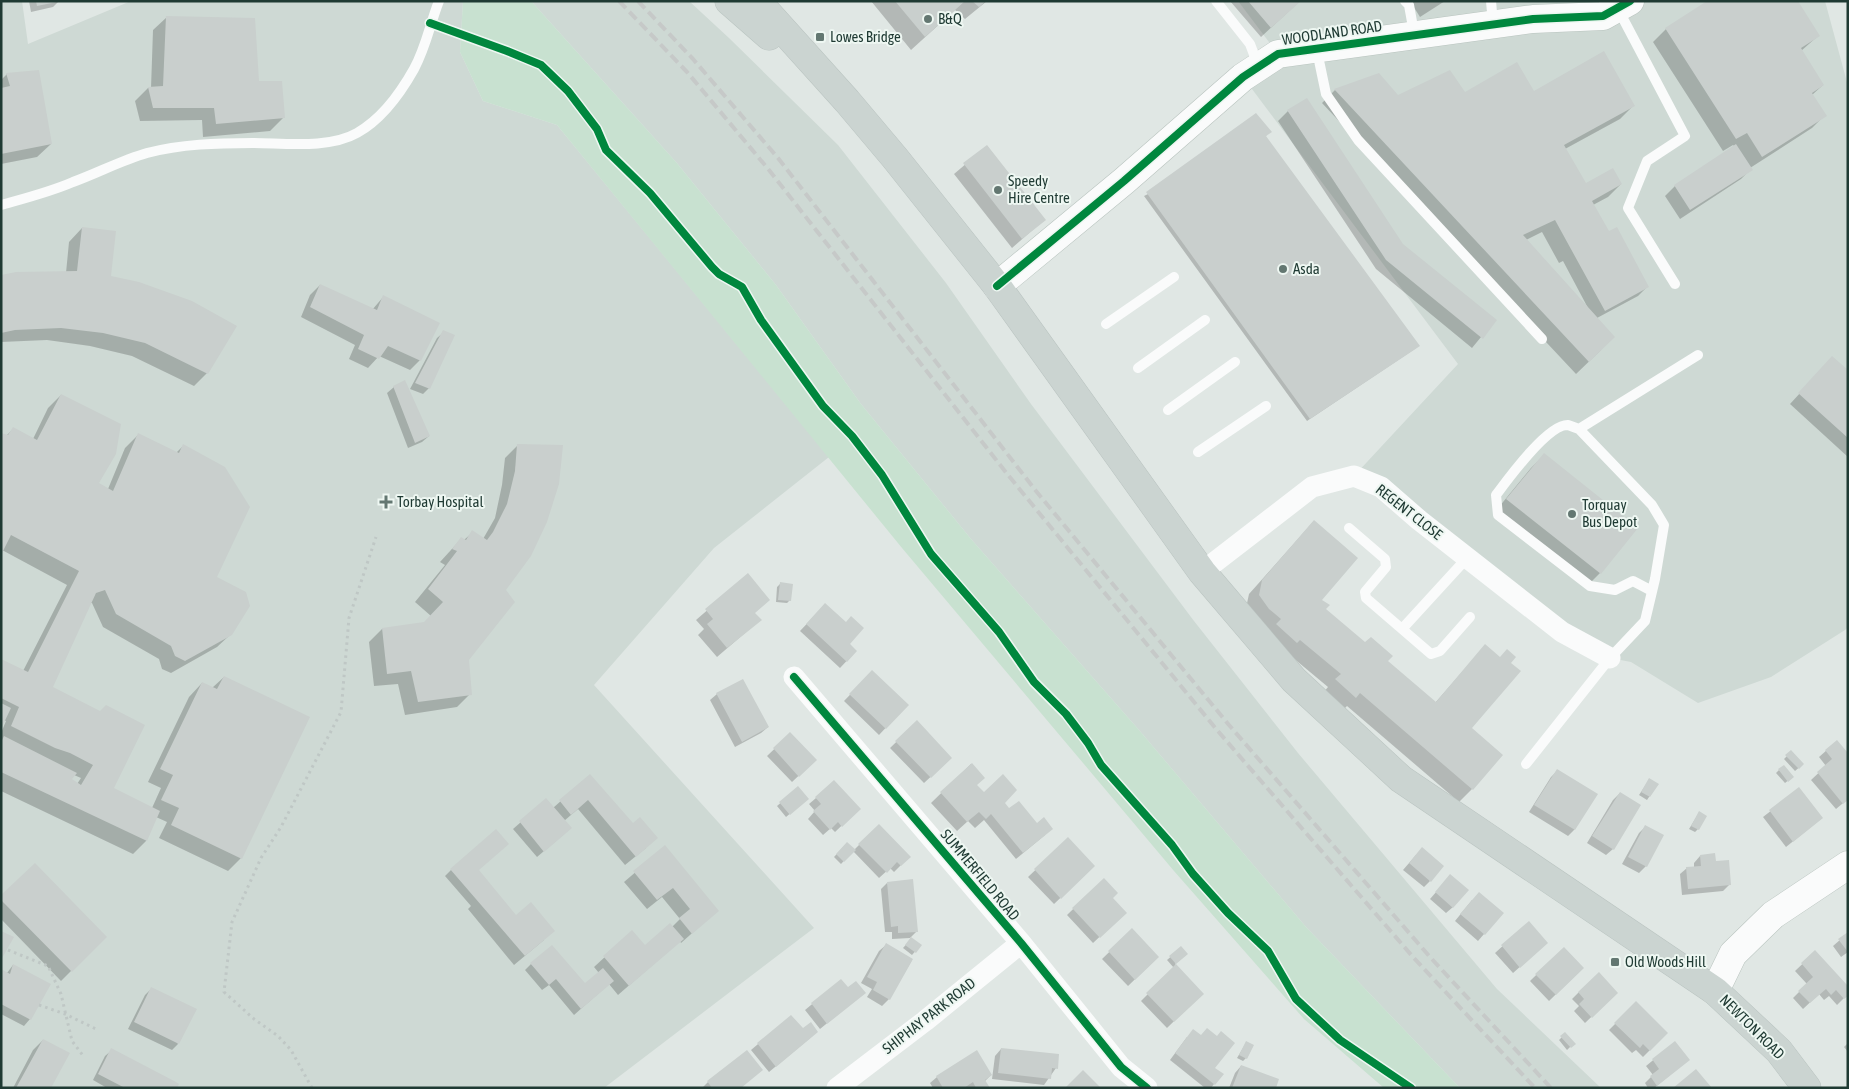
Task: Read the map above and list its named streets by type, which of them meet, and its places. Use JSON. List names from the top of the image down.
{
  "streets": {
    "main road": ["NEWTON ROAD"],
    "street": [
      "WOODLAND ROAD",
      "REGENT CLOSE",
      "SUMMERFIELD ROAD",
      "SHIPHAY PARK ROAD"
    ]
  },
  "crossings": [
    ["WOODLAND ROAD", "NEWTON ROAD"],
    ["REGENT CLOSE", "NEWTON ROAD"],
    ["SUMMERFIELD ROAD", "SHIPHAY PARK ROAD"]
  ],
  "places": {
    "other": [
      "B&Q",
      "Speedy Hire Centre",
      "Asda",
      "Torquay Bus Depot"
    ],
    "transit": ["Lowes Bridge", "Old Woods Hill"],
    "health": ["Torbay Hospital"]
  }
}
